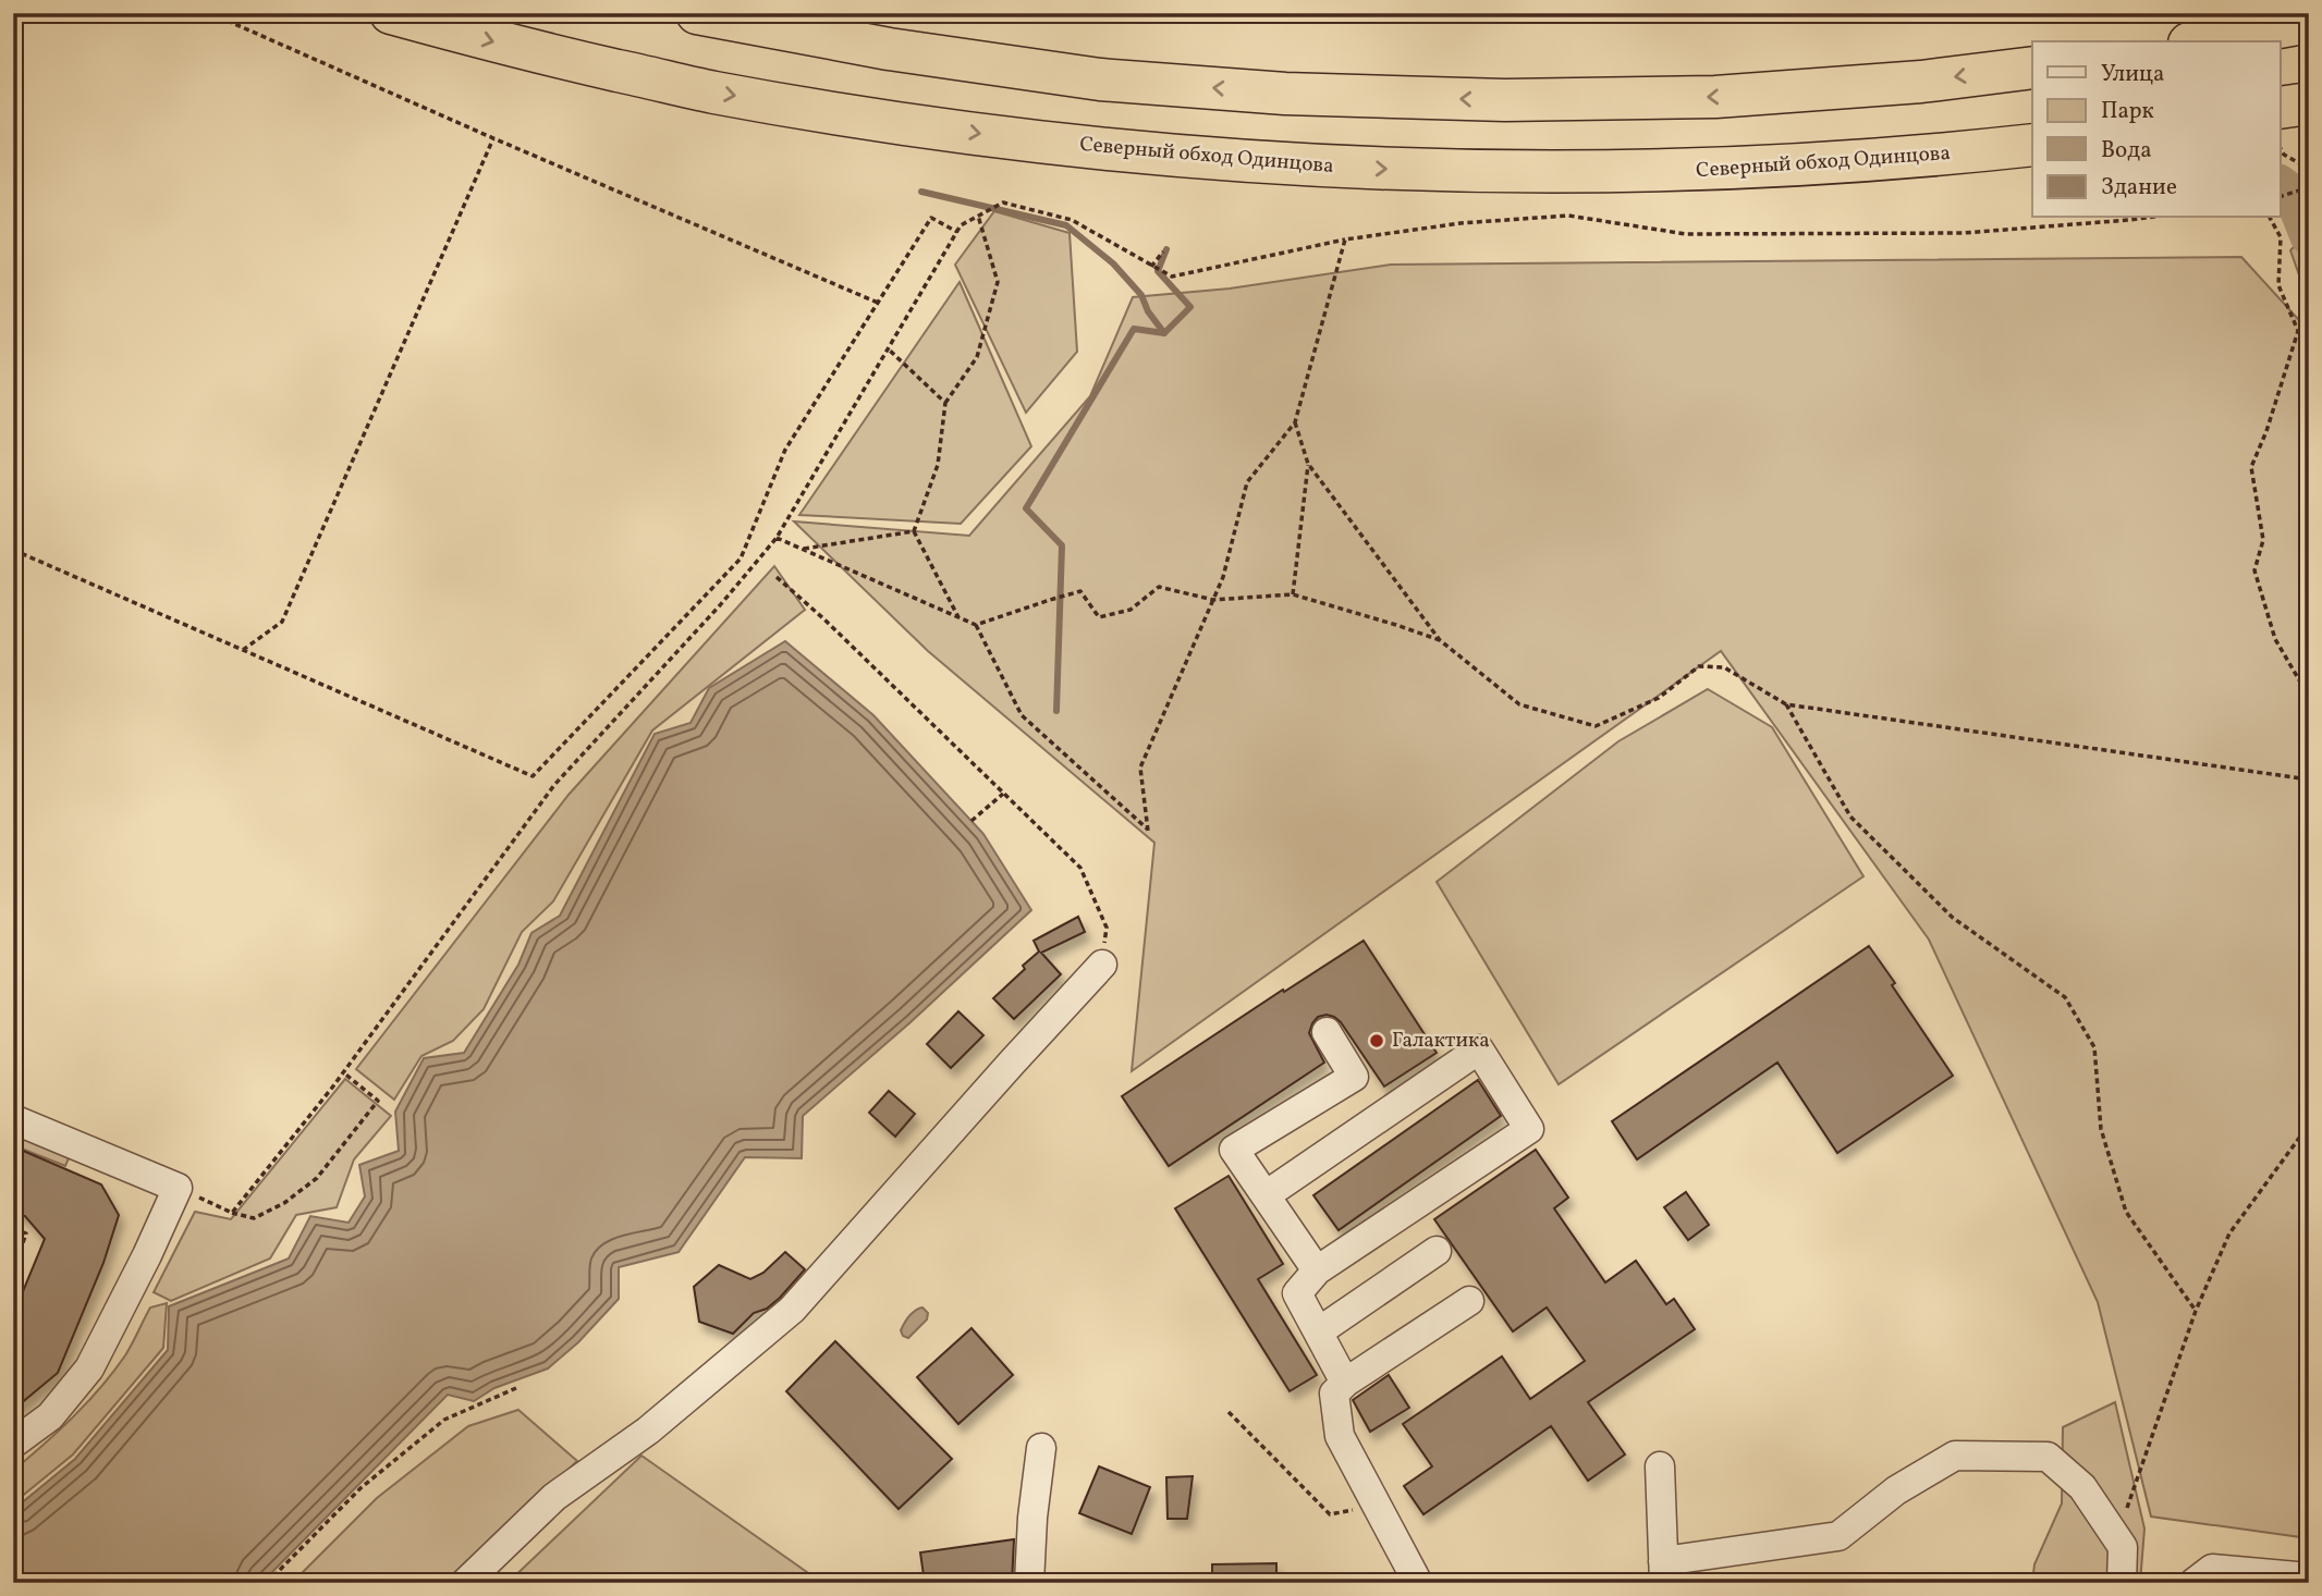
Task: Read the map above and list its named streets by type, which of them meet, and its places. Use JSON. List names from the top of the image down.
{
  "streets": {
    "highway": ["Северный обход Одинцова"]
  },
  "places": ["Галактика"],
  "legend": [
    "Улица",
    "Парк",
    "Вода",
    "Здание"
  ]
}
